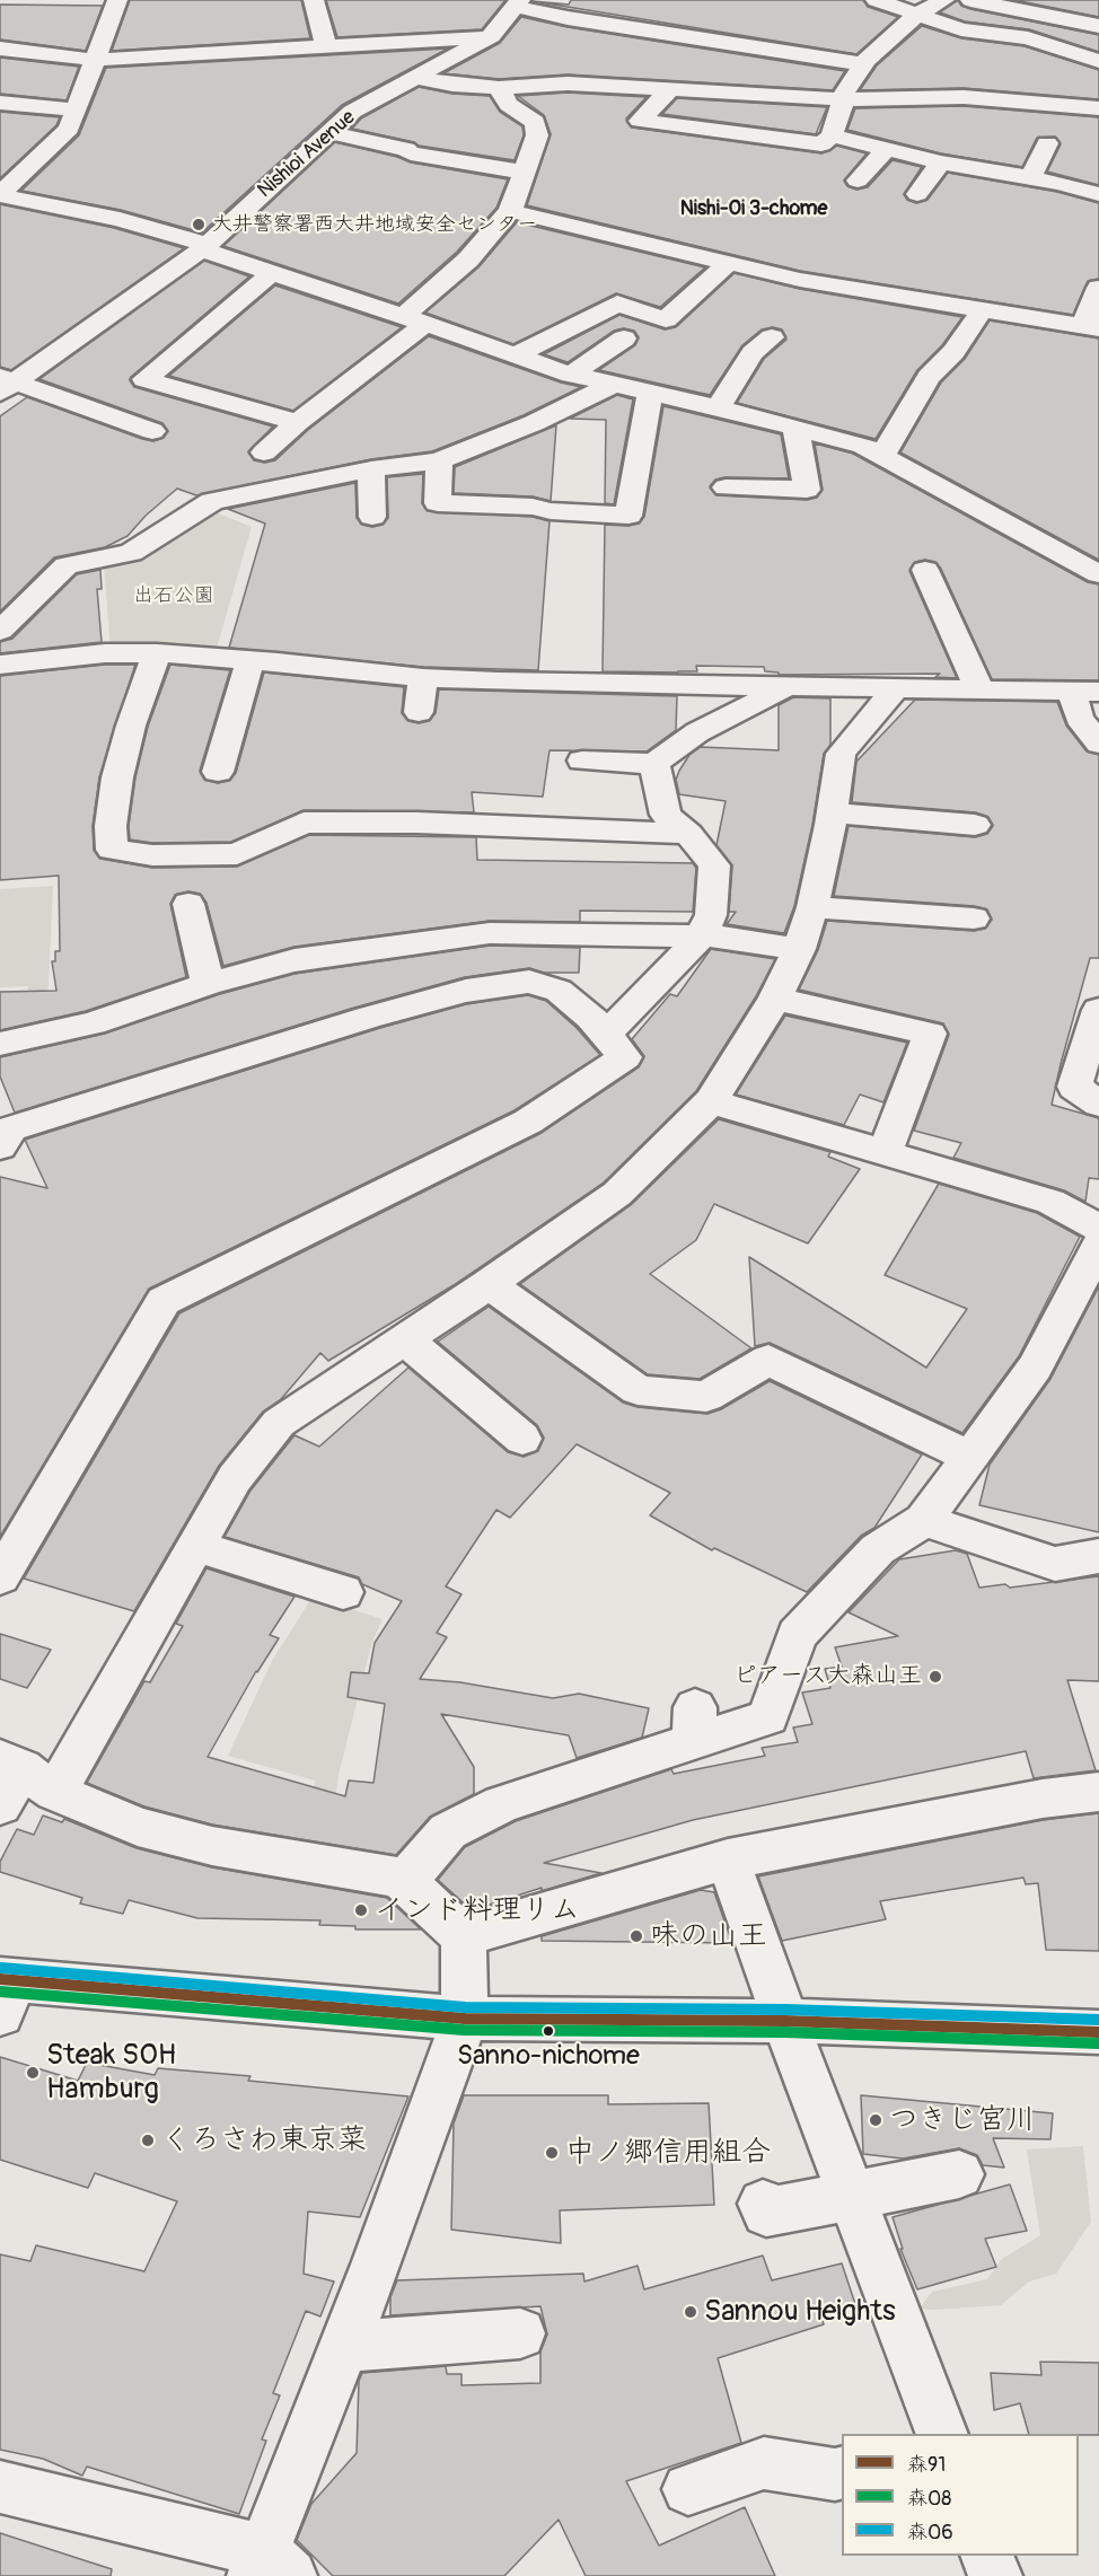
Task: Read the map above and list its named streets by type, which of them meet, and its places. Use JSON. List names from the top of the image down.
{
  "streets": {
    "street": ["Nishioi Avenue"]
  },
  "districts": ["Nishi-Oi 3-chome"],
  "parks": ["出石公園"],
  "places": [
    "大井警察署西大井地域安全センター",
    "ピアース大森山王",
    "インド料理リム",
    "味の山王",
    "Sanno-nichome",
    "Steak SOH Hamburg",
    "つきじ宮川",
    "くろさわ東京菜",
    "中ノ郷信用組合",
    "Sannou Heights"
  ],
  "lines": ["transit line 森06", "transit line 森91", "transit line 森08"],
  "legend": ["森91", "森08", "森06"]
}
